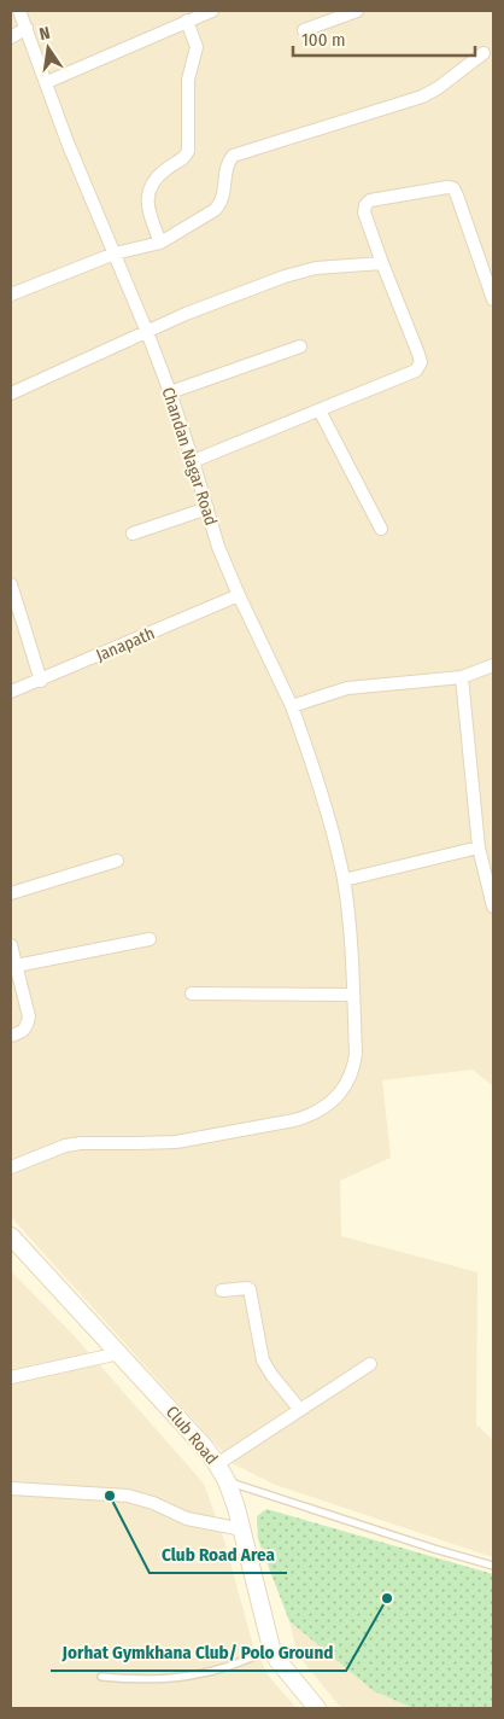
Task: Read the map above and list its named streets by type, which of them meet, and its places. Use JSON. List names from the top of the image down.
{
  "streets": {
    "street": ["Chandan Nagar Road", "Janapath", "Club Road"]
  },
  "crossings": [
    ["Chandan Nagar Road", "Janapath"]
  ],
  "places": ["Club Road Area", "Jorhat Gymkhana Club/ Polo Ground"],
  "scale_bar": "100 m",
  "north": "top"
}
